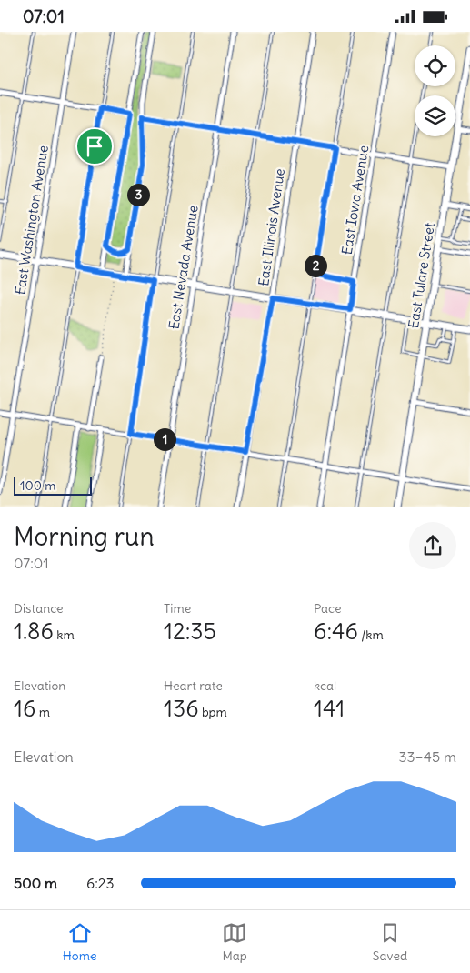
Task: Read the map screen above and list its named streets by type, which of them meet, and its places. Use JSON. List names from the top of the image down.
{
  "streets": {
    "main road": ["East Tulare Street"],
    "street": [
      "East Iowa Avenue",
      "East Washington Avenue",
      "East Illinois Avenue",
      "East Nevada Avenue"
    ]
  },
  "scale_bar": "100 m",
  "page": {
    "status": "07:01",
    "pins": ["3", "2", "1"],
    "scale": "100 m",
    "heading": ["Morning run", "07:01"],
    "stats": [
      ["Distance", "1.86 km"],
      ["Time", "12:35"],
      ["Pace", "6:46 /km"],
      ["Elevation", "16 m"],
      ["Heart rate", "136 bpm"],
      ["kcal", "141"]
    ],
    "chart": ["Elevation", "33–45 m"],
    "list": [
      {
        "name": "500 m",
        "note": "6:23"
      }
    ],
    "tabs": ["Home", "Map", "Saved"]
  }
}
